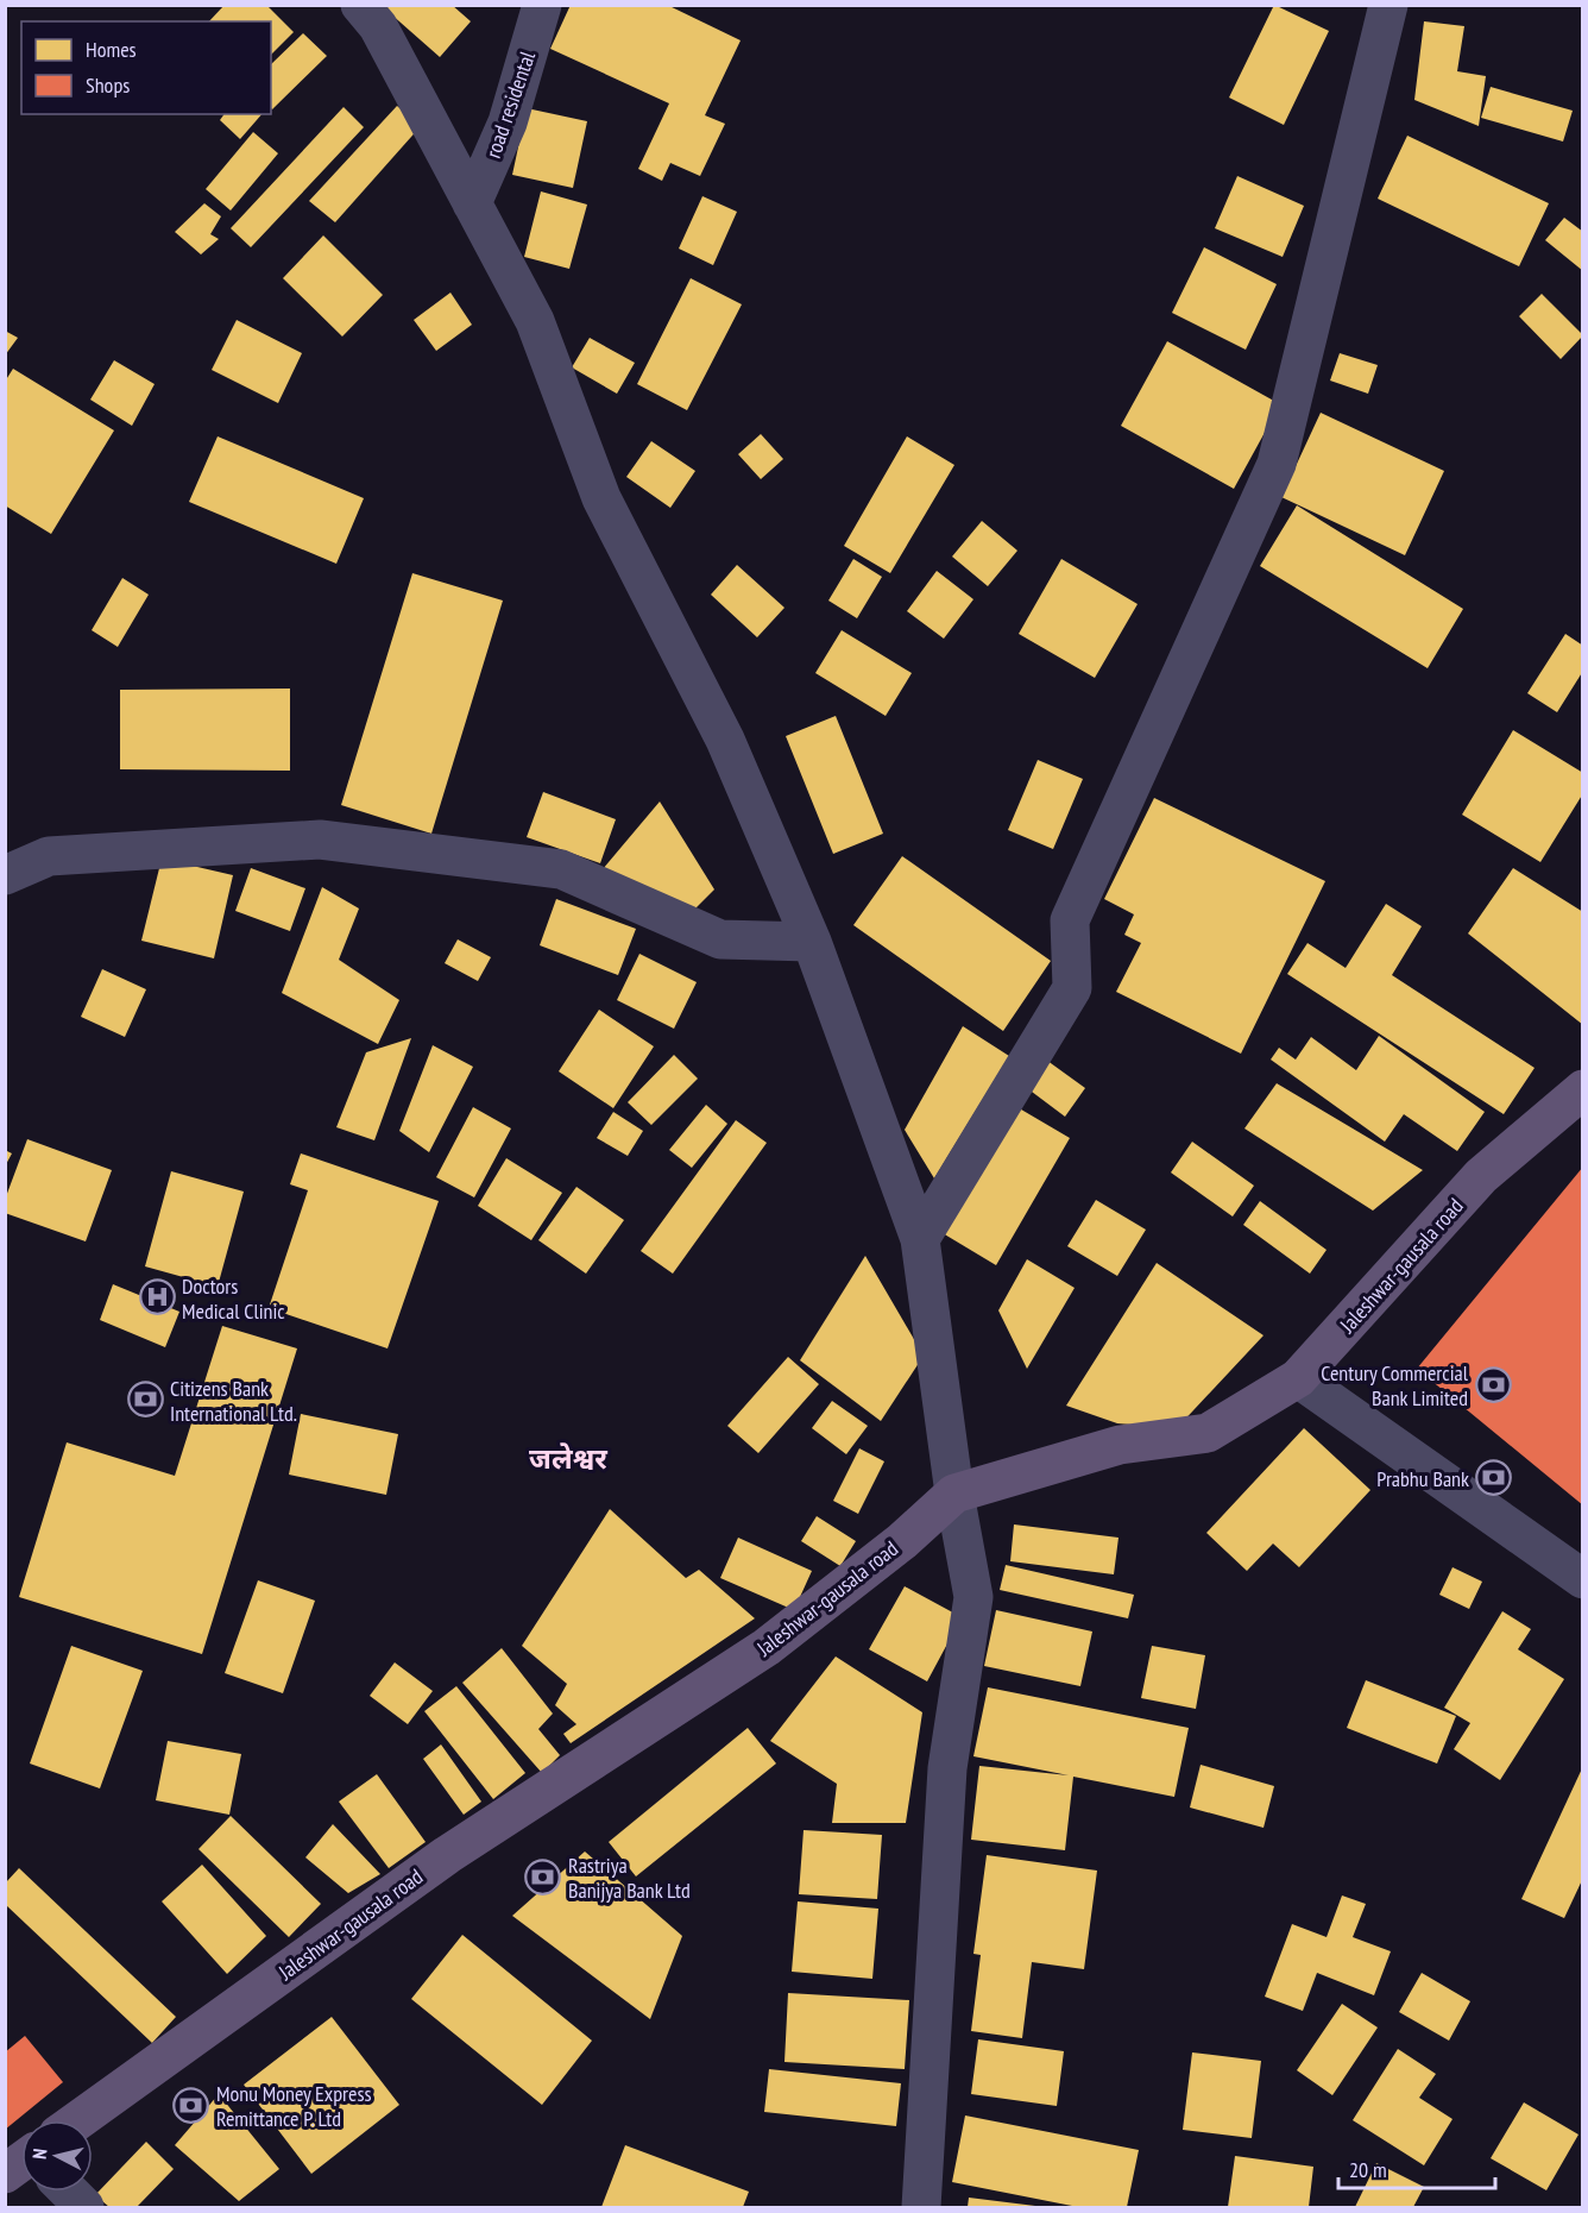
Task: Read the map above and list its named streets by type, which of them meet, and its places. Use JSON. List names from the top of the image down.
{
  "streets": {
    "main road": ["Jaleshwar-gausala road"],
    "street": ["road residental"]
  },
  "districts": ["जलेश्वर"],
  "places": {
    "hospital": ["Doctors Medical Clinic"],
    "bank": [
      "Century Commercial Bank Limited",
      "Citizens Bank International Ltd.",
      "Prabhu Bank",
      "Rastriya Banijya Bank Ltd",
      "Monu Money Express Remittance P. Ltd"
    ]
  },
  "legend": ["Homes", "Shops"],
  "scale_bar": "20 m",
  "north": "left"
}
